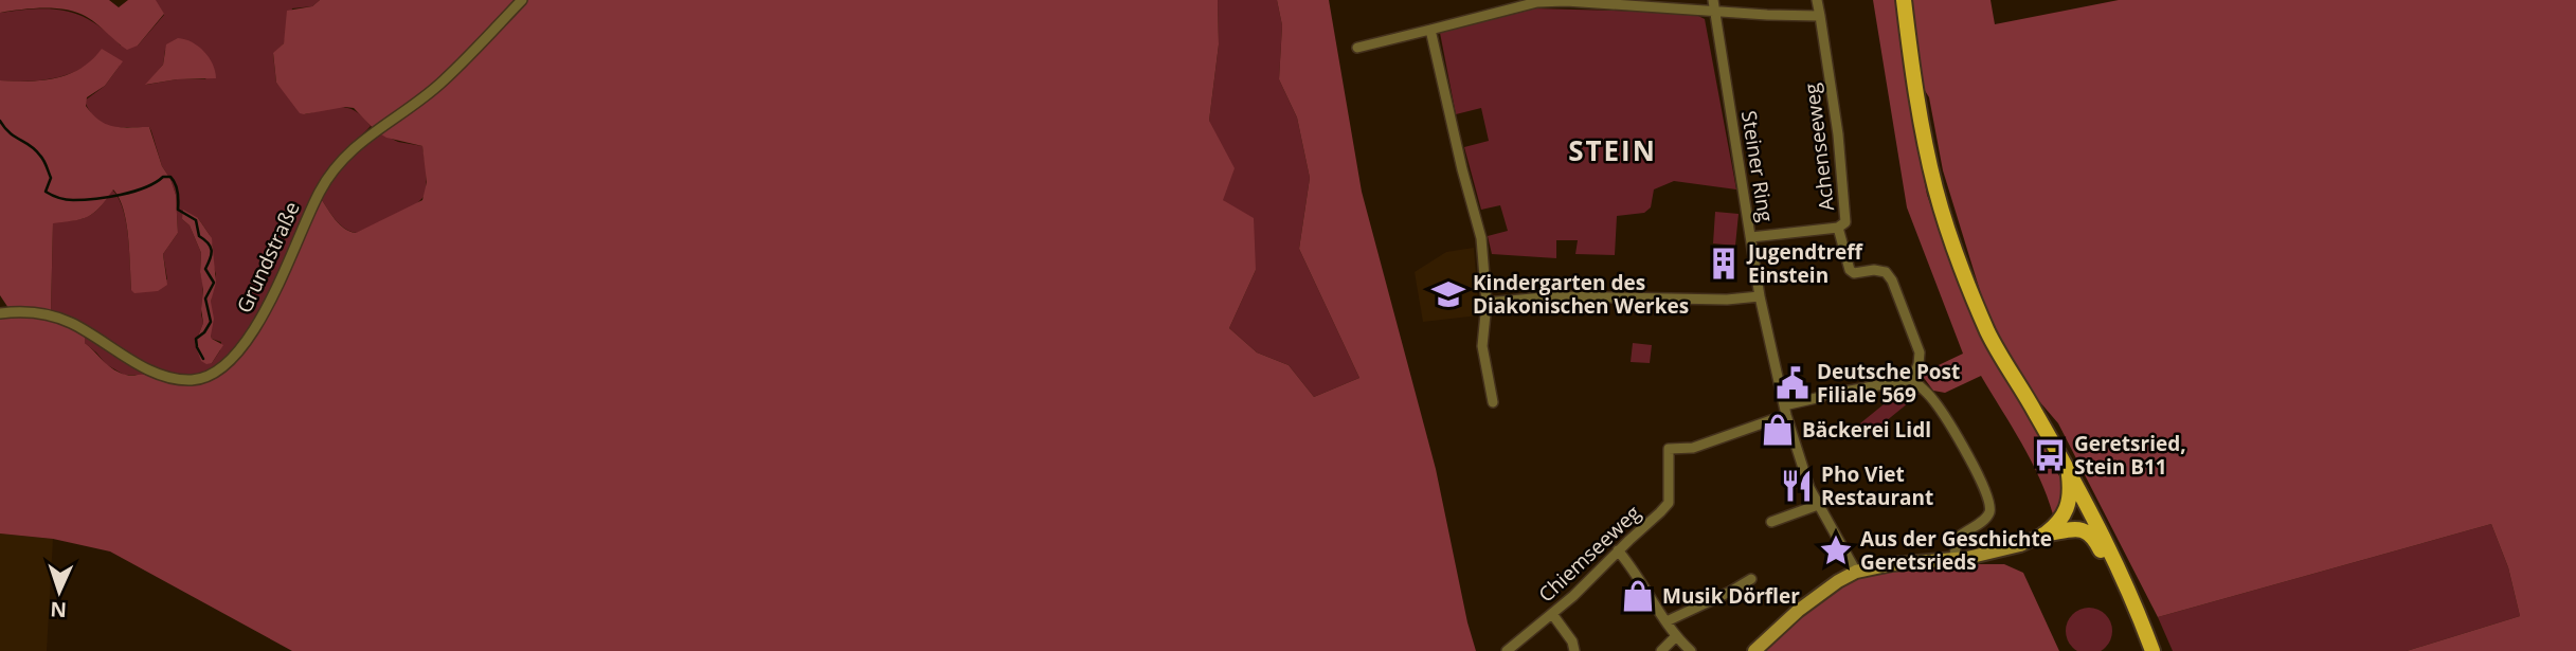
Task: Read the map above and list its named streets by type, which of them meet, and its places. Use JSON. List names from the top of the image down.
{
  "streets": {
    "street": [
      "Achenseeweg",
      "Steiner Ring",
      "Grundstraße",
      "Chiemseeweg"
    ]
  },
  "crossings": [
    ["Achenseeweg", "Steiner Ring"],
    ["Steiner Ring", "Chiemseeweg"]
  ],
  "districts": ["STEIN"],
  "places": {
    "building": ["Jugendtreff Einstein"],
    "school or university": ["Kindergarten des Diakonischen Werkes"],
    "public building": ["Deutsche Post Filiale 569"],
    "shop": ["Bäckerei Lidl", "Musik Dörfler"],
    "bus stop": ["Geretsried, Stein B11"],
    "restaurant": ["Pho Viet Restaurant"],
    "place": ["Aus der Geschichte Geretsrieds"]
  },
  "north": "bottom"
}
